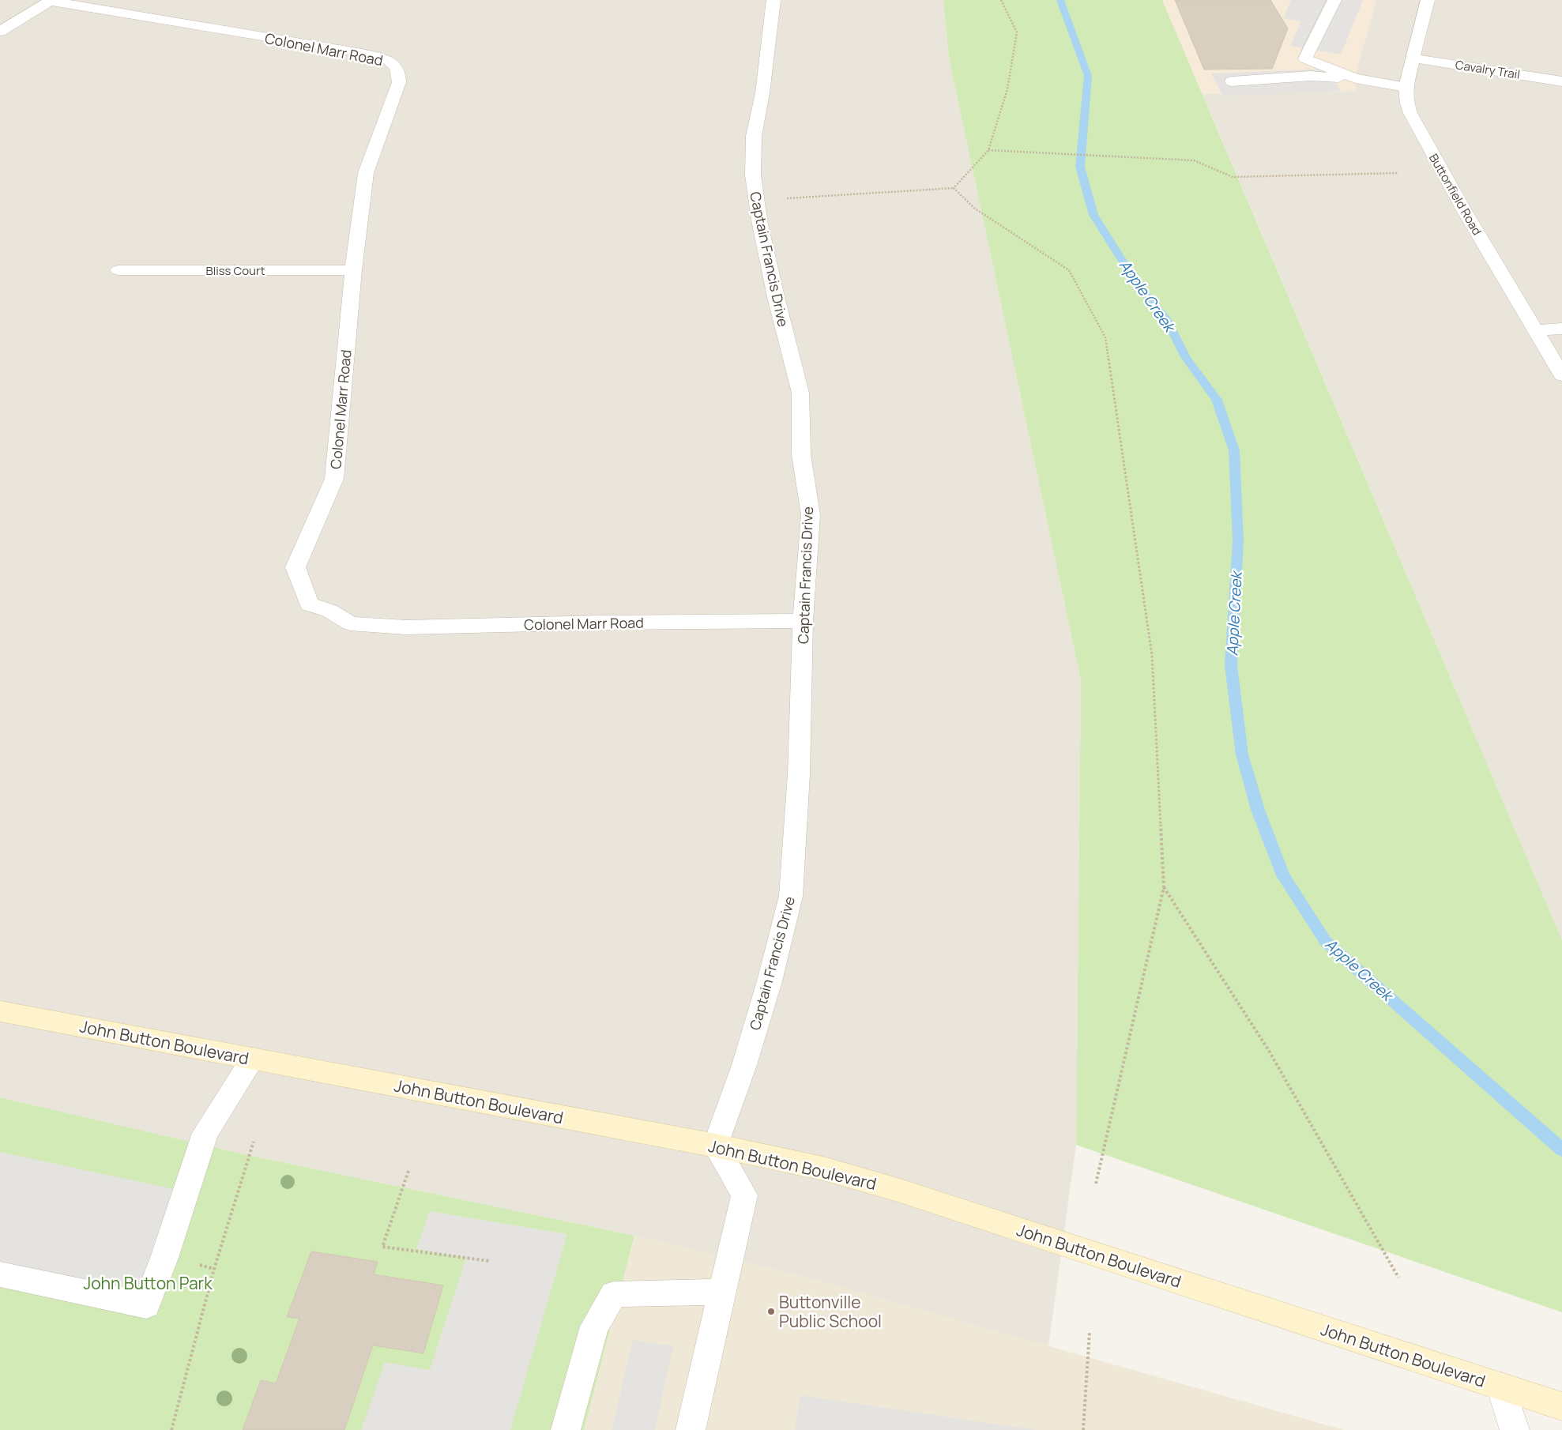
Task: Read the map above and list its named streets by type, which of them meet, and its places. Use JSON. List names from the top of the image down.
{
  "streets": {
    "street": [
      "Colonel Marr Road",
      "Cavalry Trail",
      "Buttonfield Road",
      "Captain Francis Drive",
      "Bliss Court",
      "John Button Boulevard"
    ]
  },
  "crossings": [
    ["Colonel Marr Road", "Captain Francis Drive"],
    ["Colonel Marr Road", "Bliss Court"],
    ["Cavalry Trail", "Buttonfield Road"],
    ["Captain Francis Drive", "John Button Boulevard"]
  ],
  "water": ["Apple Creek"],
  "parks": ["John Button Park"],
  "places": ["Buttonville Public School"]
}
